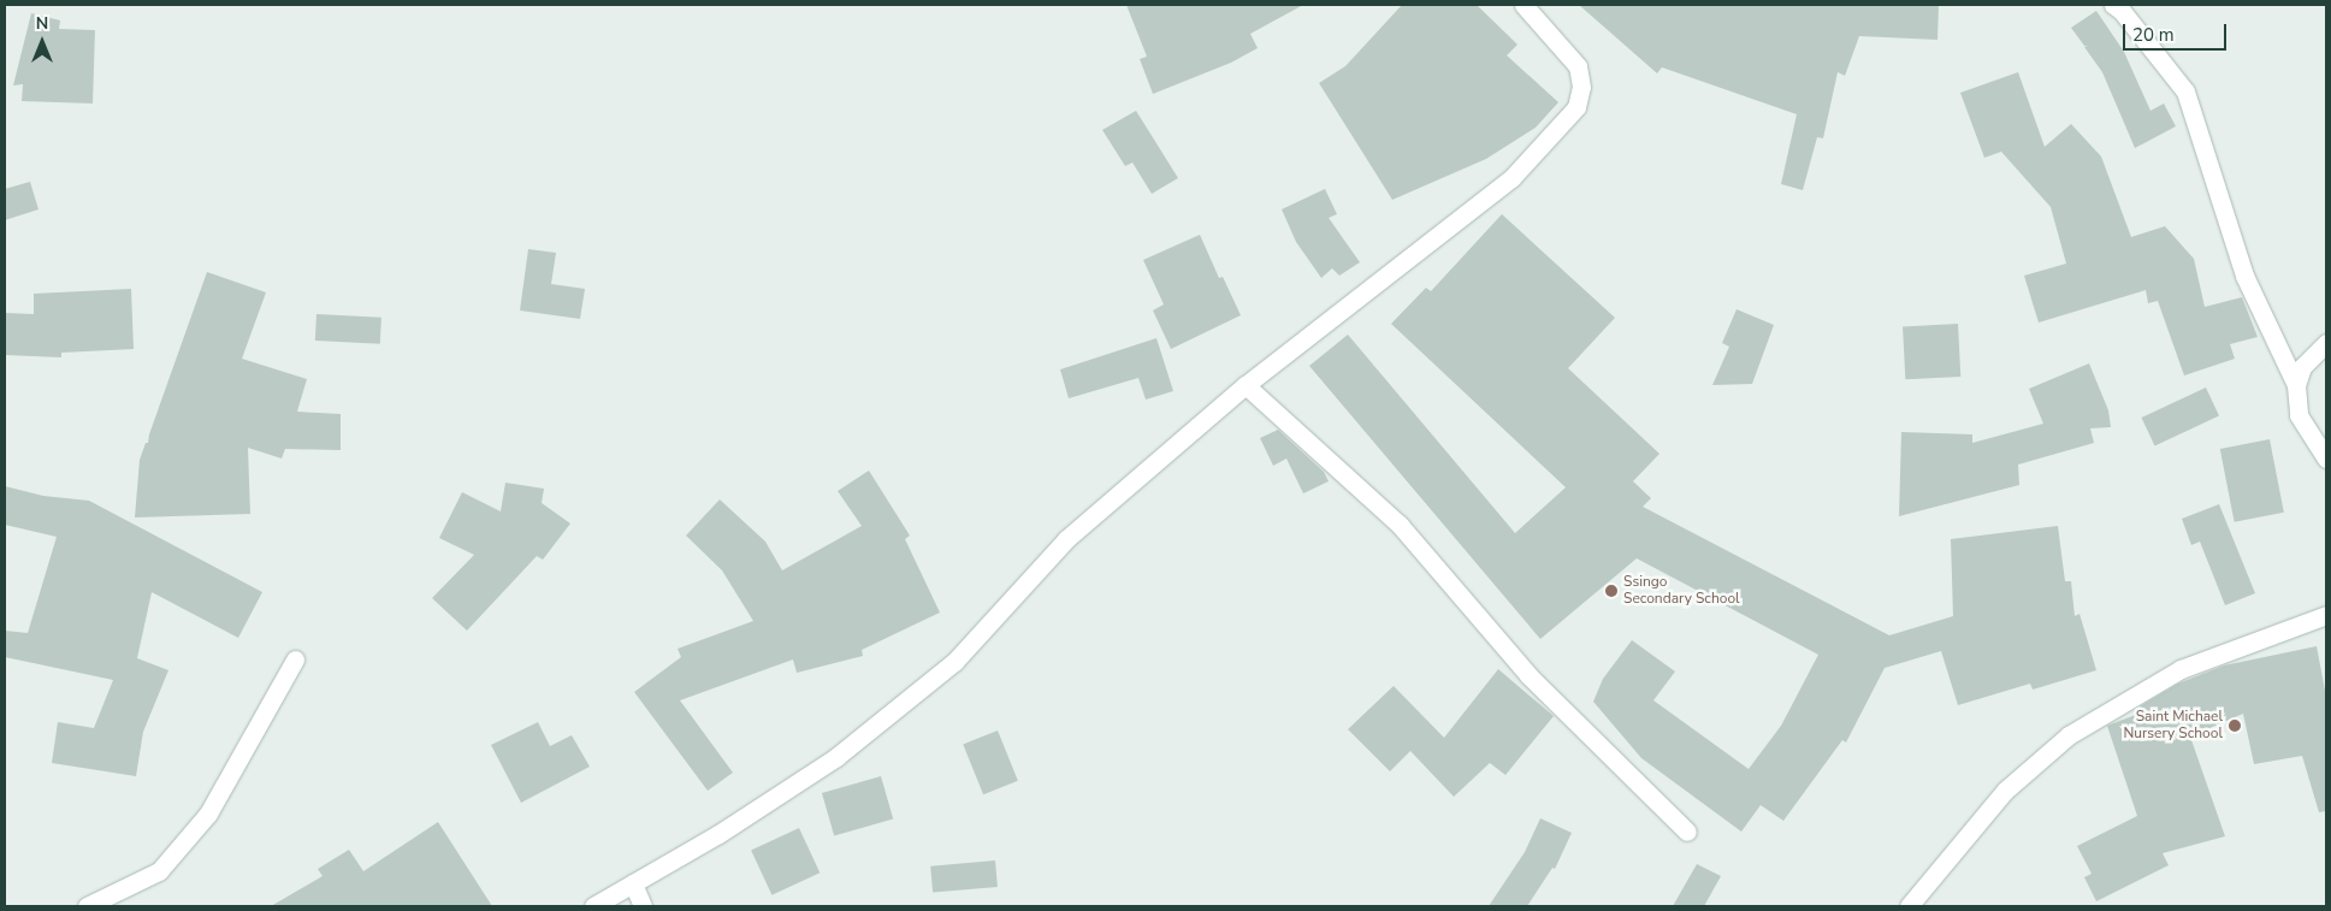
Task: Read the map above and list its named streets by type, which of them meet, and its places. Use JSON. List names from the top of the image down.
{
  "places": ["Ssingo Secondary School", "Saint Michael Nursery School"],
  "scale_bar": "20 m",
  "north": "top"
}
